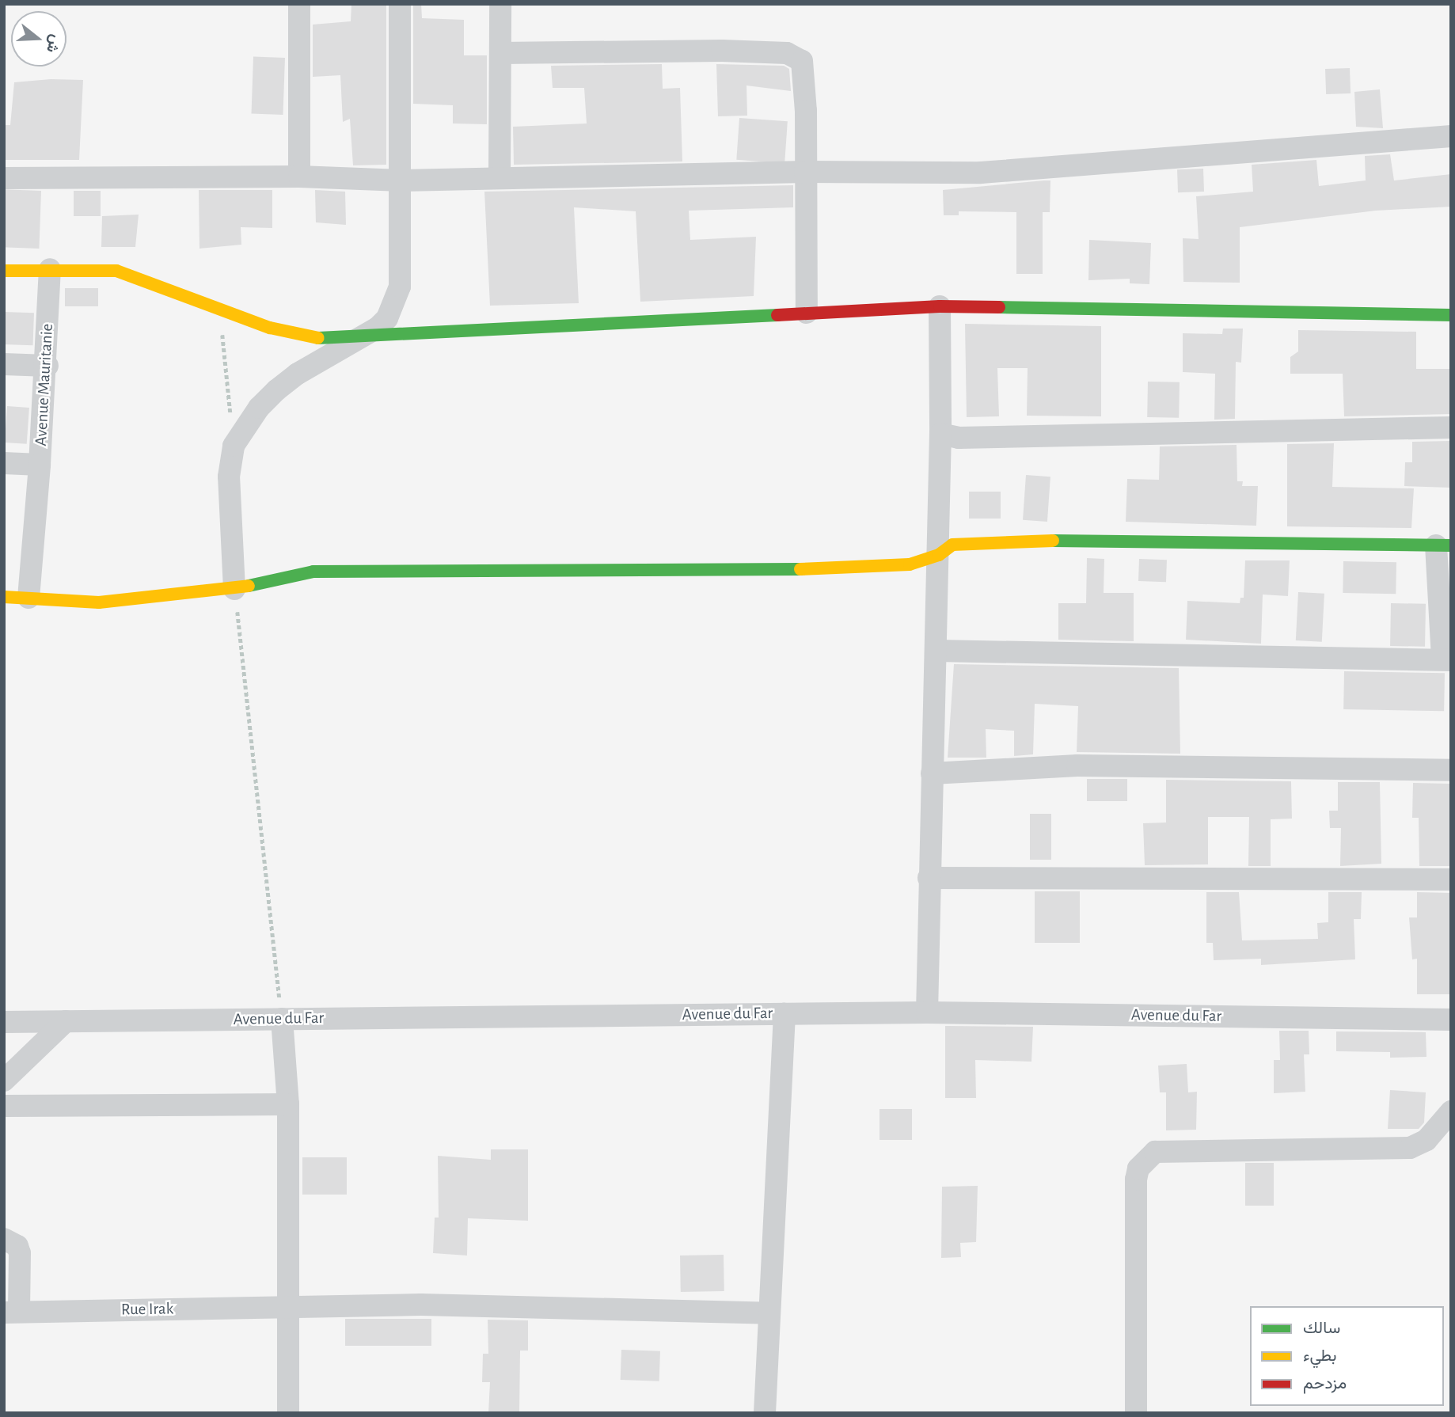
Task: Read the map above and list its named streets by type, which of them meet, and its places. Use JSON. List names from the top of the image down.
{
  "streets": {
    "street": ["Avenue Mauritanie", "Avenue du Far", "Rue Irak"]
  },
  "legend": ["سالك", "بطيء", "مزدحم"],
  "north": "right"
}
